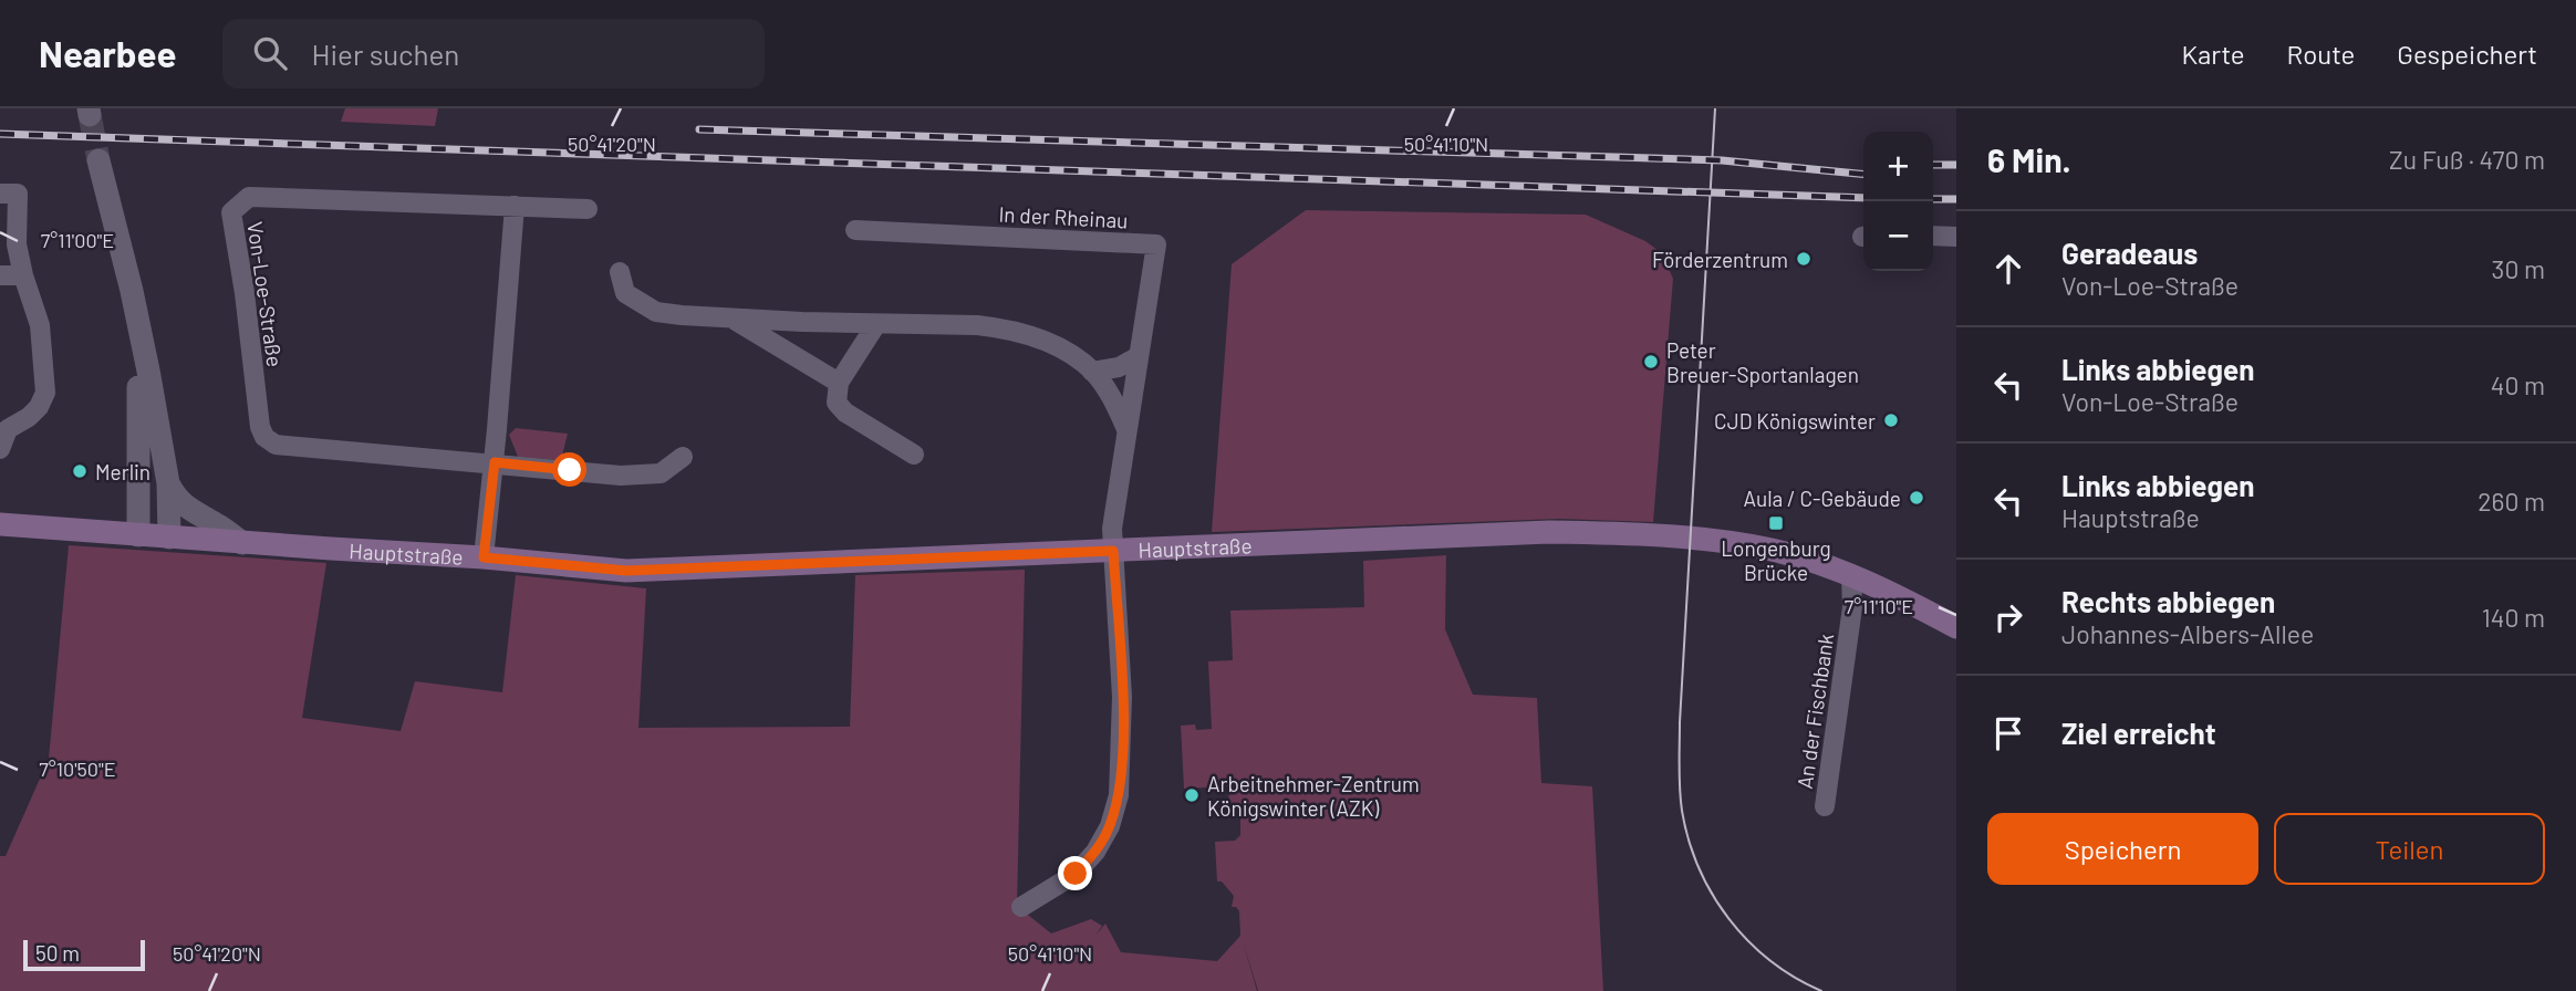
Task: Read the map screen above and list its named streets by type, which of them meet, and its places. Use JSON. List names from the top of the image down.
{
  "streets": {
    "main road": ["Hauptstraße"],
    "street": ["In der Rheinau", "Von-Loe-Straße", "An der Fischbank"]
  },
  "crossings": [
    ["In der Rheinau", "Hauptstraße"],
    ["Hauptstraße", "An der Fischbank"]
  ],
  "places": {
    "other": [
      "Förderzentrum",
      "Peter Breuer-Sportanlagen",
      "CJD Königswinter",
      "Merlin",
      "Aula / C-Gebäude",
      "Arbeitnehmer-Zentrum Königswinter (AZK)"
    ],
    "transit": ["Longenburg Brücke"]
  },
  "scale_bar": "50 m",
  "page": {
    "header": "Nearbee",
    "search": "Hier suchen",
    "nav": ["Karte", "Route", "Gespeichert"],
    "heading": ["6 Min.", "Zu Fuß · 470 m"],
    "map_buttons": ["+", "−"],
    "list": [
      ["Geradeaus", "Von-Loe-Straße", "30 m"],
      ["Links abbiegen", "Von-Loe-Straße", "40 m"],
      ["Links abbiegen", "Hauptstraße", "260 m"],
      ["Rechts abbiegen", "Johannes-Albers-Allee", "140 m"],
      "Ziel erreicht"
    ],
    "buttons": ["Speichern", "Teilen"],
    "scale": "50 m"
  },
  "coordinates": [
    "50°41'20\"N",
    "50°41'10\"N",
    "7°11'00\"E",
    "7°11'10\"E",
    "7°10'50\"E"
  ]
}
